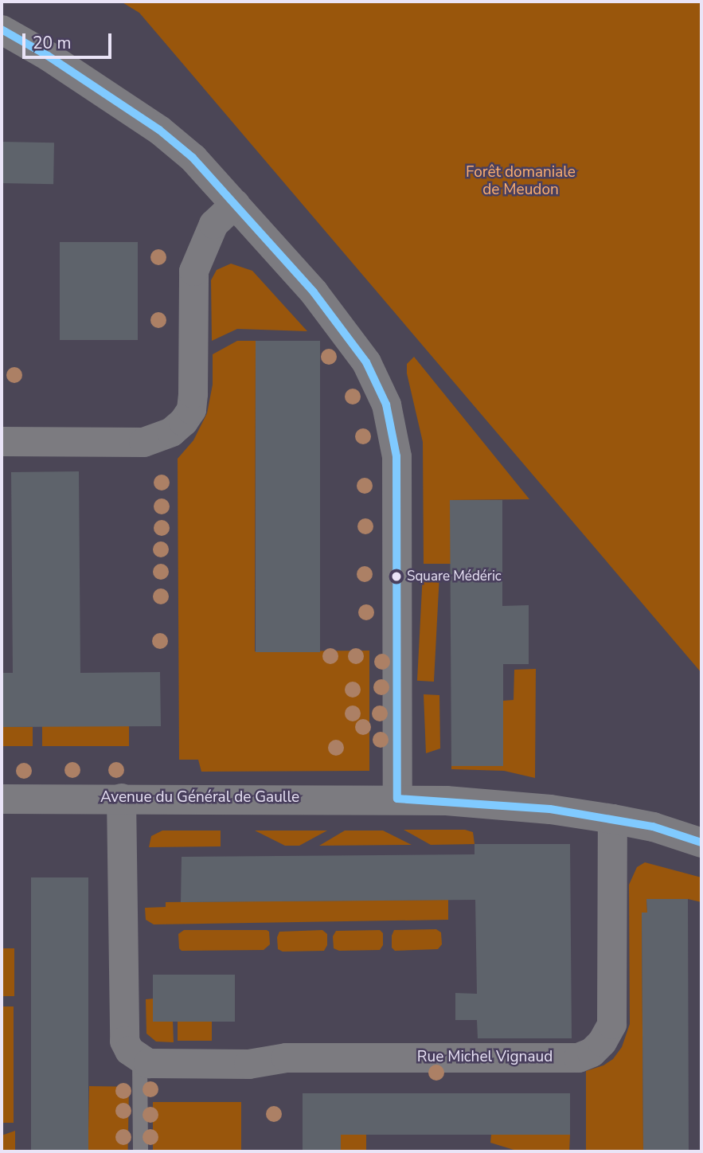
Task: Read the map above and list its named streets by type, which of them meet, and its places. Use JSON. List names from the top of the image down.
{
  "streets": {
    "street": ["Avenue du Général de Gaulle", "Rue Michel Vignaud"]
  },
  "crossings": [
    ["Avenue du Général de Gaulle", "Rue Michel Vignaud"]
  ],
  "parks": ["Forêt domaniale de Meudon"],
  "places": ["Square Médéric"],
  "scale_bar": "20 m"
}
